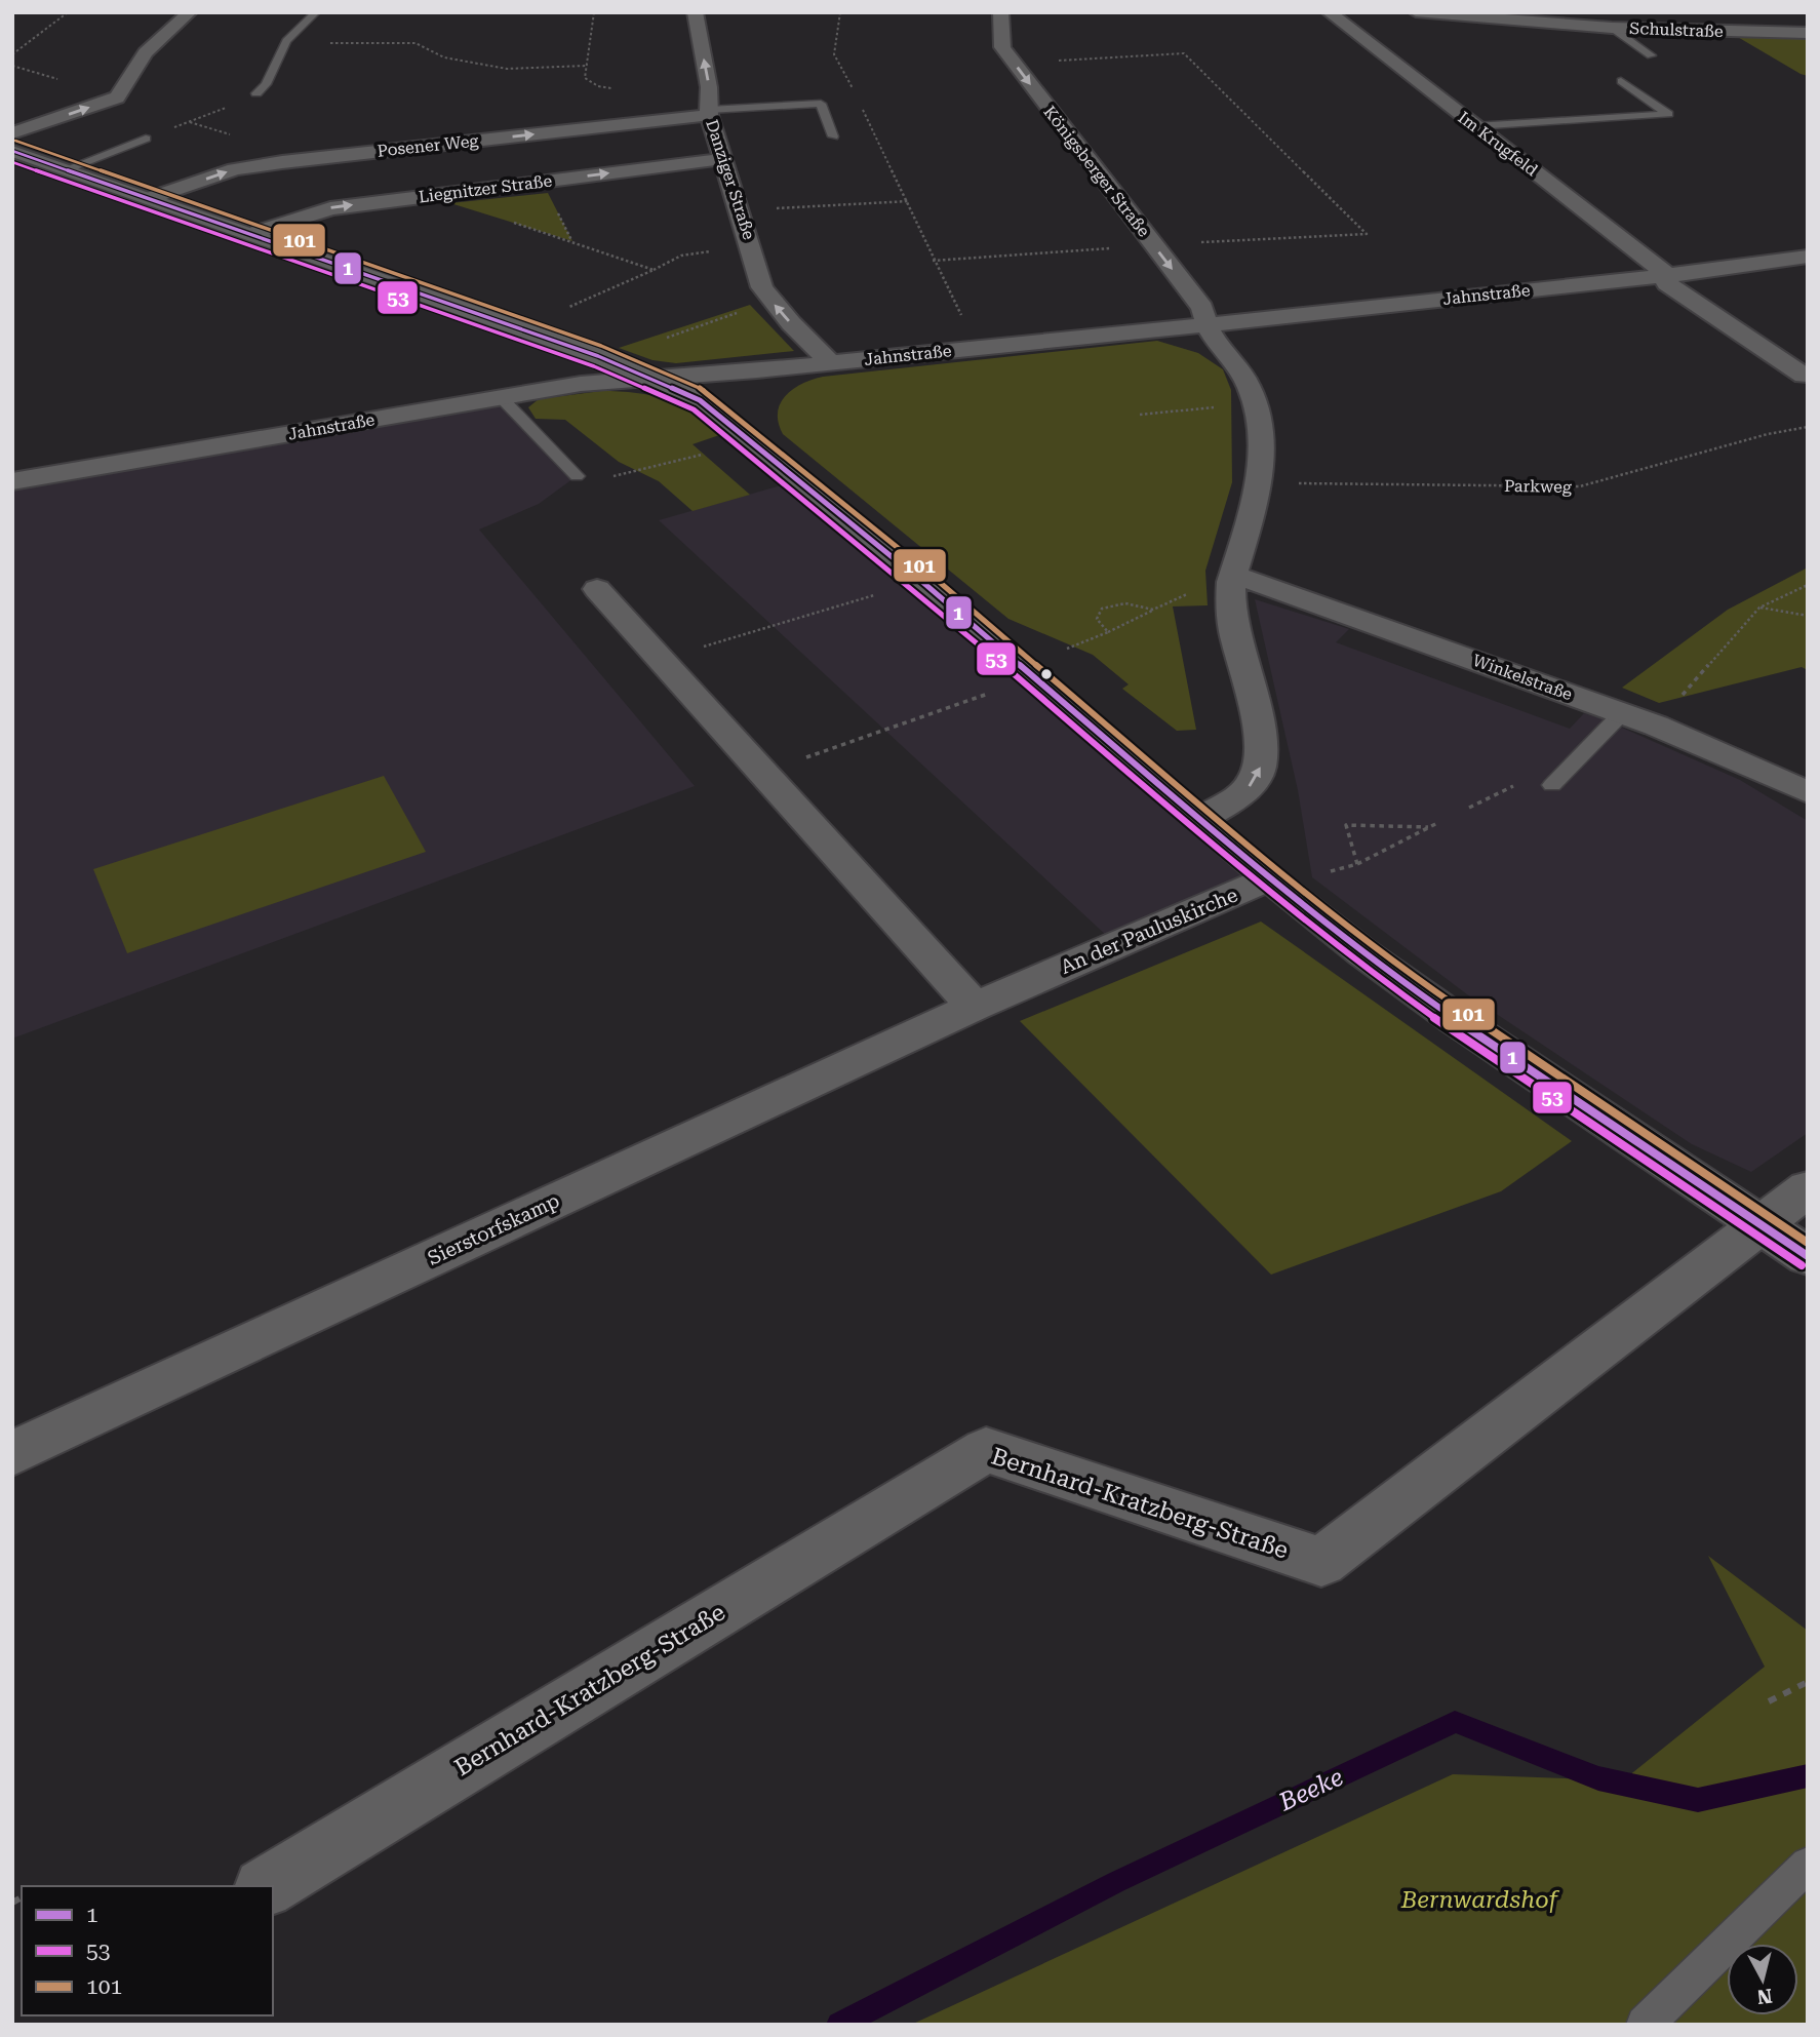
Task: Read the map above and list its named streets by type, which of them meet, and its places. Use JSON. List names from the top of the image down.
{
  "streets": {
    "street": [
      "Schulstraße",
      "Im Krugfeld",
      "Posener Weg",
      "Königsberger Straße",
      "Danziger Straße",
      "Liegnitzer Straße",
      "Jahnstraße",
      "Winkelstraße",
      "An der Pauluskirche",
      "Sierstorfskamp",
      "Bernhard-Kratzberg-Straße"
    ],
    "path": ["Parkweg"]
  },
  "crossings": [
    ["Im Krugfeld", "Jahnstraße"],
    ["Posener Weg", "Danziger Straße"],
    ["Posener Weg", "An der Pauluskirche"],
    ["Königsberger Straße", "Jahnstraße"],
    ["Danziger Straße", "Liegnitzer Straße"],
    ["Danziger Straße", "Jahnstraße"],
    ["Liegnitzer Straße", "An der Pauluskirche"],
    ["Jahnstraße", "An der Pauluskirche"],
    ["An der Pauluskirche", "Sierstorfskamp"]
  ],
  "one_way": [
    "Posener Weg",
    "Königsberger Straße",
    "Danziger Straße",
    "Liegnitzer Straße"
  ],
  "water": ["Beeke"],
  "parks": ["Bernwardshof"],
  "lines": ["transit line 101", "transit line 1", "transit line 53"],
  "legend": ["1", "53", "101"],
  "north": "bottom"
}
